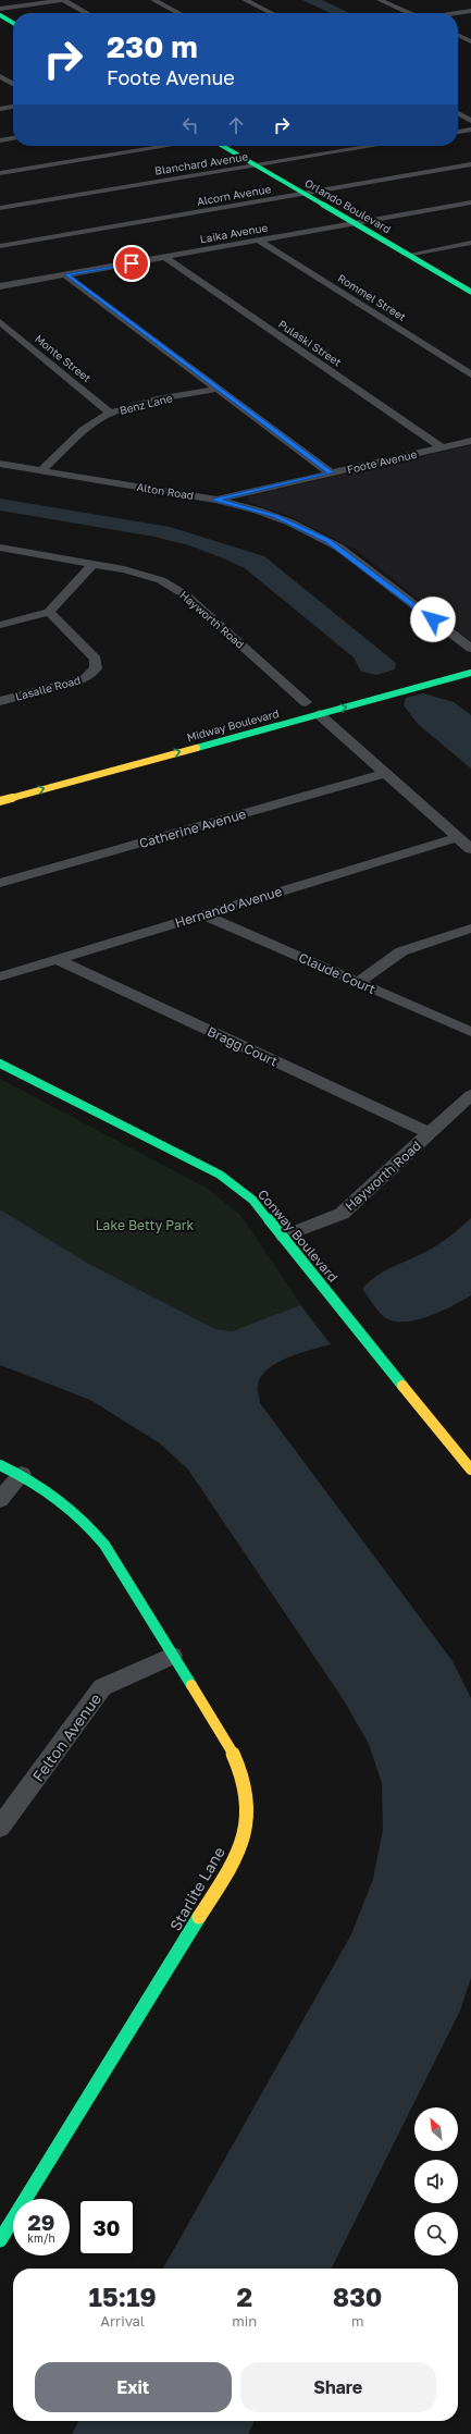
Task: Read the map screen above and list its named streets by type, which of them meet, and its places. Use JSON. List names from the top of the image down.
{
  "streets": {
    "street": [
      "Blanchard Avenue",
      "Alcorn Avenue",
      "Orlando Boulevard",
      "Laika Avenue",
      "Rommel Street",
      "Pulaski Street",
      "Monte Street",
      "Benz Lane",
      "Foote Avenue",
      "Alton Road",
      "Hayworth Road",
      "Lasalle Road",
      "Midway Boulevard",
      "Catherine Avenue",
      "Hernando Avenue",
      "Claude Court",
      "Bragg Court",
      "Conway Boulevard",
      "Felton Avenue",
      "Starlite Lane"
    ]
  },
  "crossings": [
    ["Blanchard Avenue", "Orlando Boulevard"],
    ["Alcorn Avenue", "Orlando Boulevard"],
    ["Orlando Boulevard", "Laika Avenue"],
    ["Laika Avenue", "Rommel Street"],
    ["Laika Avenue", "Pulaski Street"],
    ["Pulaski Street", "Foote Avenue"],
    ["Monte Street", "Benz Lane"],
    ["Benz Lane", "Alton Road"],
    ["Foote Avenue", "Alton Road"],
    ["Hayworth Road", "Midway Boulevard"],
    ["Hayworth Road", "Bragg Court"],
    ["Hayworth Road", "Conway Boulevard"],
    ["Hernando Avenue", "Claude Court"],
    ["Hernando Avenue", "Bragg Court"],
    ["Felton Avenue", "Starlite Lane"]
  ],
  "one_way": ["Midway Boulevard"],
  "parks": ["Lake Betty Park"],
  "north": "top left",
  "page": {
    "turn": ["230 m", "Foote Avenue"],
    "speed": "29 km/h",
    "limit": "30",
    "eta": [
      "15:19",
      "Arrival",
      "2",
      "min",
      "830",
      "m"
    ],
    "buttons": ["Exit", "Share"]
  }
}
